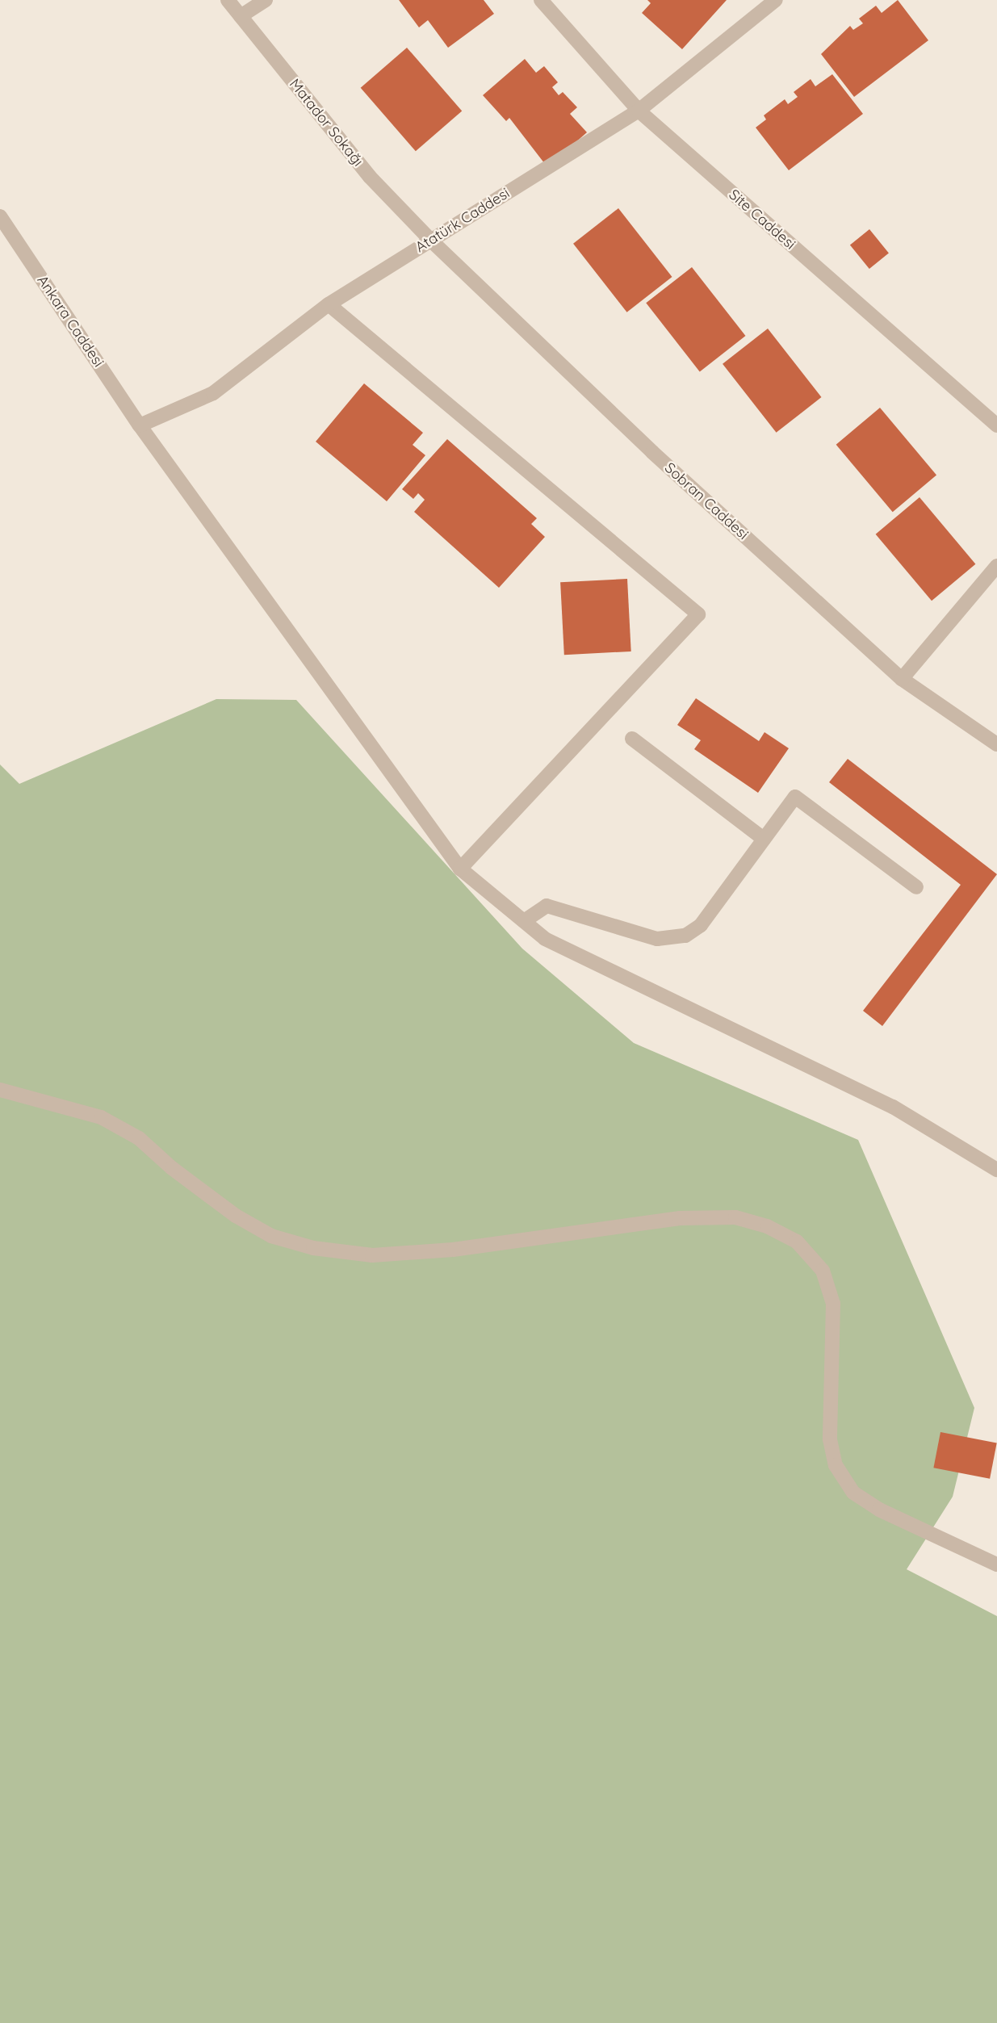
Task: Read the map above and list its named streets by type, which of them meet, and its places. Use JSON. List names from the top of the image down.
{
  "streets": {
    "street": [
      "Matador Sokağı",
      "Site Caddesi",
      "Atatürk Caddesi",
      "Ankara Caddesi",
      "Sobran Caddesi"
    ]
  },
  "crossings": [
    ["Matador Sokağı", "Atatürk Caddesi"],
    ["Matador Sokağı", "Sobran Caddesi"],
    ["Site Caddesi", "Atatürk Caddesi"],
    ["Atatürk Caddesi", "Ankara Caddesi"],
    ["Atatürk Caddesi", "Sobran Caddesi"]
  ]
}
